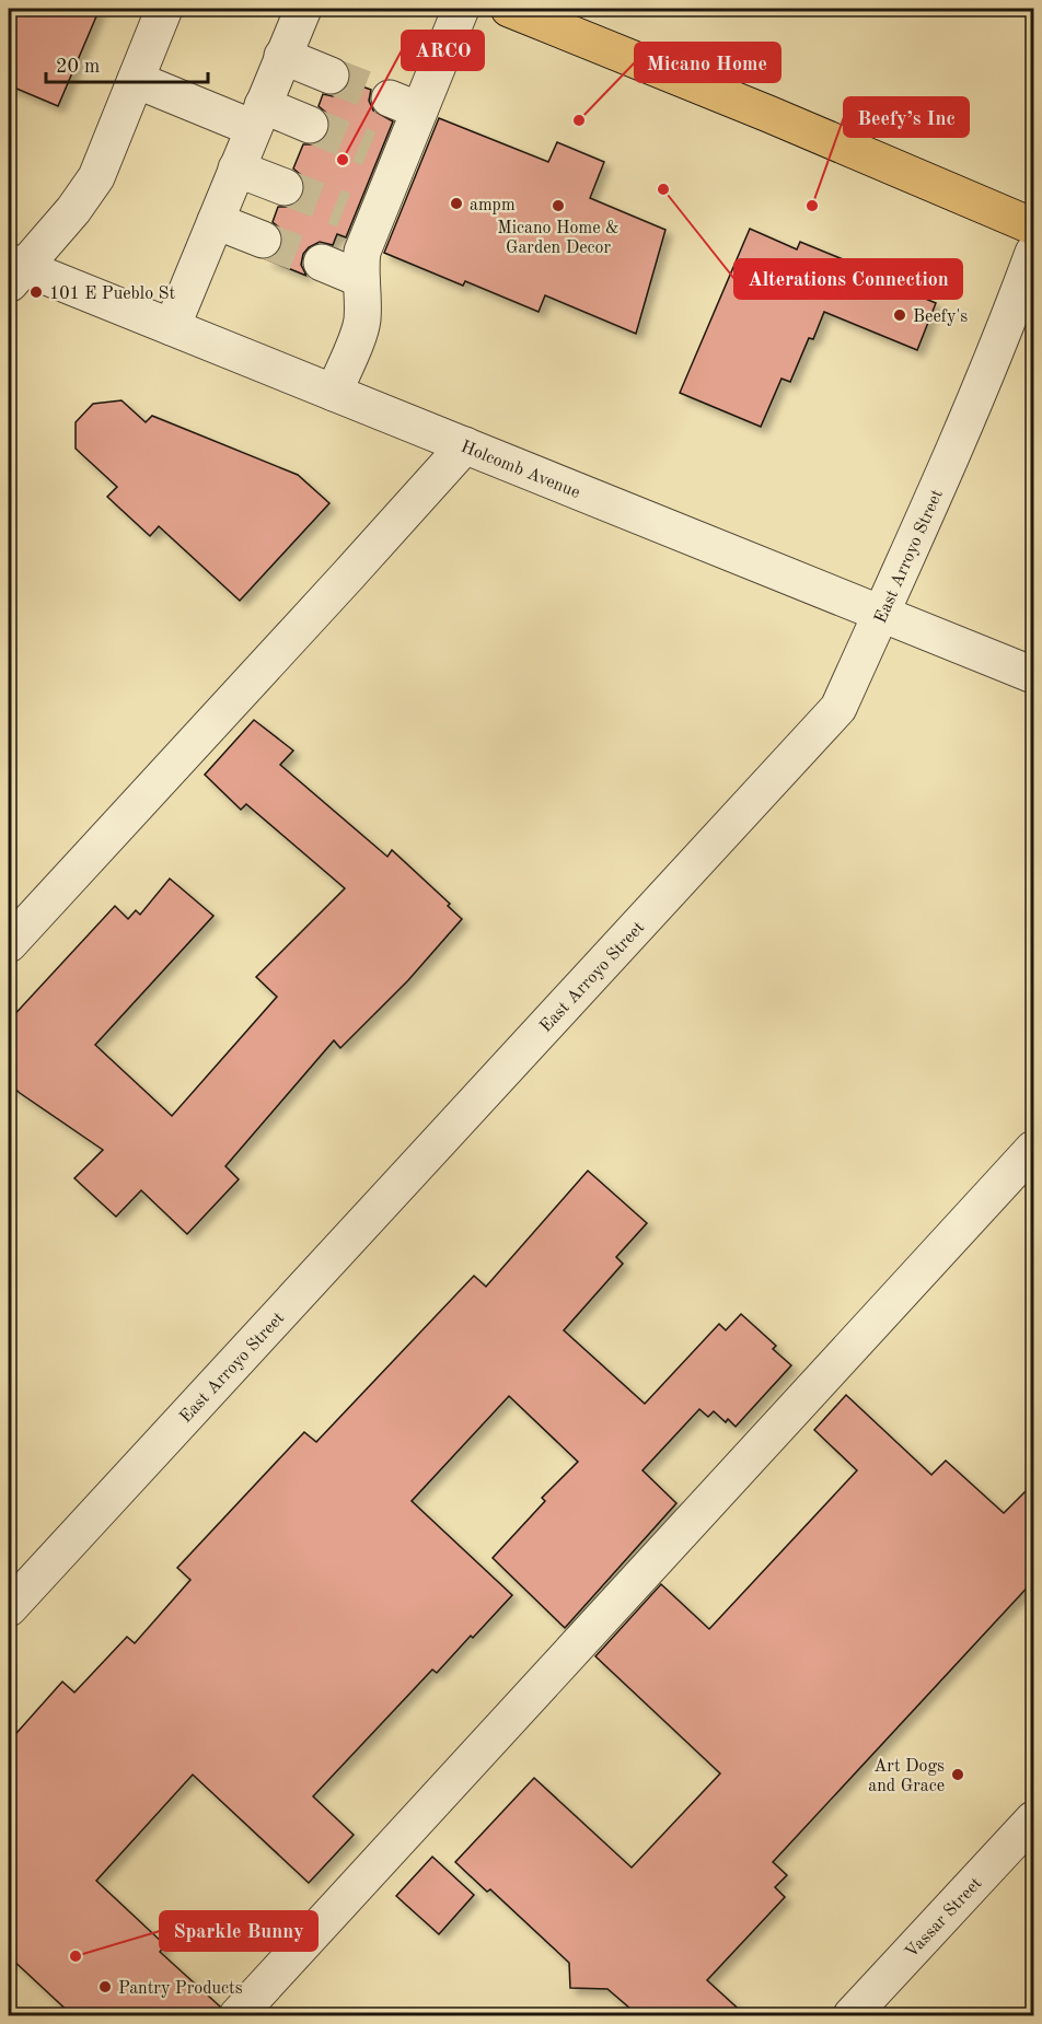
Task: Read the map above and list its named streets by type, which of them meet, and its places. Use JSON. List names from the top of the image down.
{
  "streets": {
    "street": ["Holcomb Avenue", "East Arroyo Street", "Vassar Street"]
  },
  "crossings": [
    ["Holcomb Avenue", "East Arroyo Street"]
  ],
  "places": [
    "Micano Home",
    "ARCO",
    "Alterations Connection",
    "ampm",
    "Micano Home & Garden Decor",
    "Beefy’s Inc",
    "101 E Pueblo St",
    "Beefy's",
    "Art Dogs and Grace",
    "Sparkle Bunny",
    "Pantry Products"
  ],
  "scale_bar": "20 m"
}
